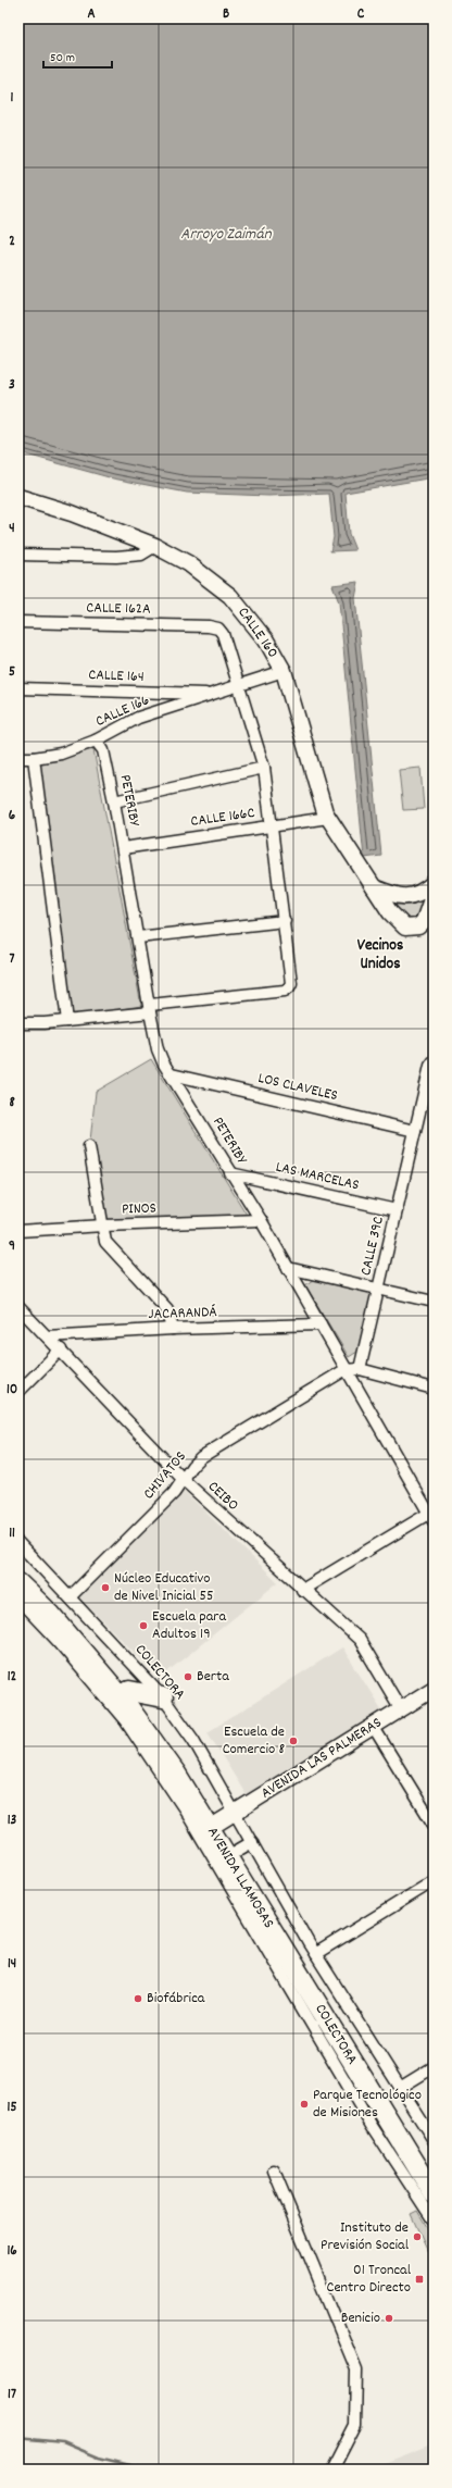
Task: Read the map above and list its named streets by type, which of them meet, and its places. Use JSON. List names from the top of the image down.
{
  "streets": {
    "highway": ["AVENIDA LLAMOSAS"],
    "main road": ["CALLE 160", "AVENIDA LAS PALMERAS"],
    "street": [
      "CALLE 162A",
      "CALLE 164",
      "CALLE 166",
      "PETERIBY",
      "CALLE 166C",
      "LOS CLAVELES",
      "LAS MARCELAS",
      "PINOS",
      "CALLE 39C",
      "JACARANDÁ",
      "CHIVATOS",
      "CEIBO",
      "COLECTORA"
    ]
  },
  "crossings": [
    ["CALLE 162A", "CALLE 166"],
    ["CALLE 160", "CALLE 166"],
    ["CALLE 160", "CALLE 166C"],
    ["CALLE 164", "CALLE 166"],
    ["CALLE 166", "PETERIBY"],
    ["PETERIBY", "CALLE 166C"],
    ["PETERIBY", "LOS CLAVELES"],
    ["PETERIBY", "LAS MARCELAS"],
    ["PETERIBY", "PINOS"],
    ["PETERIBY", "JACARANDÁ"],
    ["PETERIBY", "CHIVATOS"],
    ["LOS CLAVELES", "CALLE 39C"],
    ["LAS MARCELAS", "CALLE 39C"],
    ["JACARANDÁ", "CEIBO"],
    ["CHIVATOS", "CEIBO"],
    ["CHIVATOS", "COLECTORA"],
    ["CEIBO", "AVENIDA LAS PALMERAS"],
    ["COLECTORA", "AVENIDA LAS PALMERAS"],
    ["COLECTORA", "AVENIDA LLAMOSAS"],
    ["AVENIDA LAS PALMERAS", "AVENIDA LLAMOSAS"]
  ],
  "districts": ["Vecinos Unidos"],
  "water": ["Arroyo Zaimán"],
  "places": {
    "other": [
      "Núcleo Educativo de Nivel Inicial 55",
      "Escuela para Adultos 19",
      "Berta",
      "Escuela de Comercio 8",
      "Biofábrica",
      "Parque Tecnológico de Misiones",
      "Instituto de Previsión Social",
      "Benicio"
    ],
    "transit": ["01 Troncal Centro Directo"]
  },
  "scale_bar": "50 m",
  "grid": {
    "columns": ["A", "B", "C"],
    "rows": [
      "1",
      "2",
      "3",
      "4",
      "5",
      "6",
      "7",
      "8",
      "9",
      "10",
      "11",
      "12",
      "13",
      "14",
      "15",
      "16",
      "17"
    ]
  }
}
